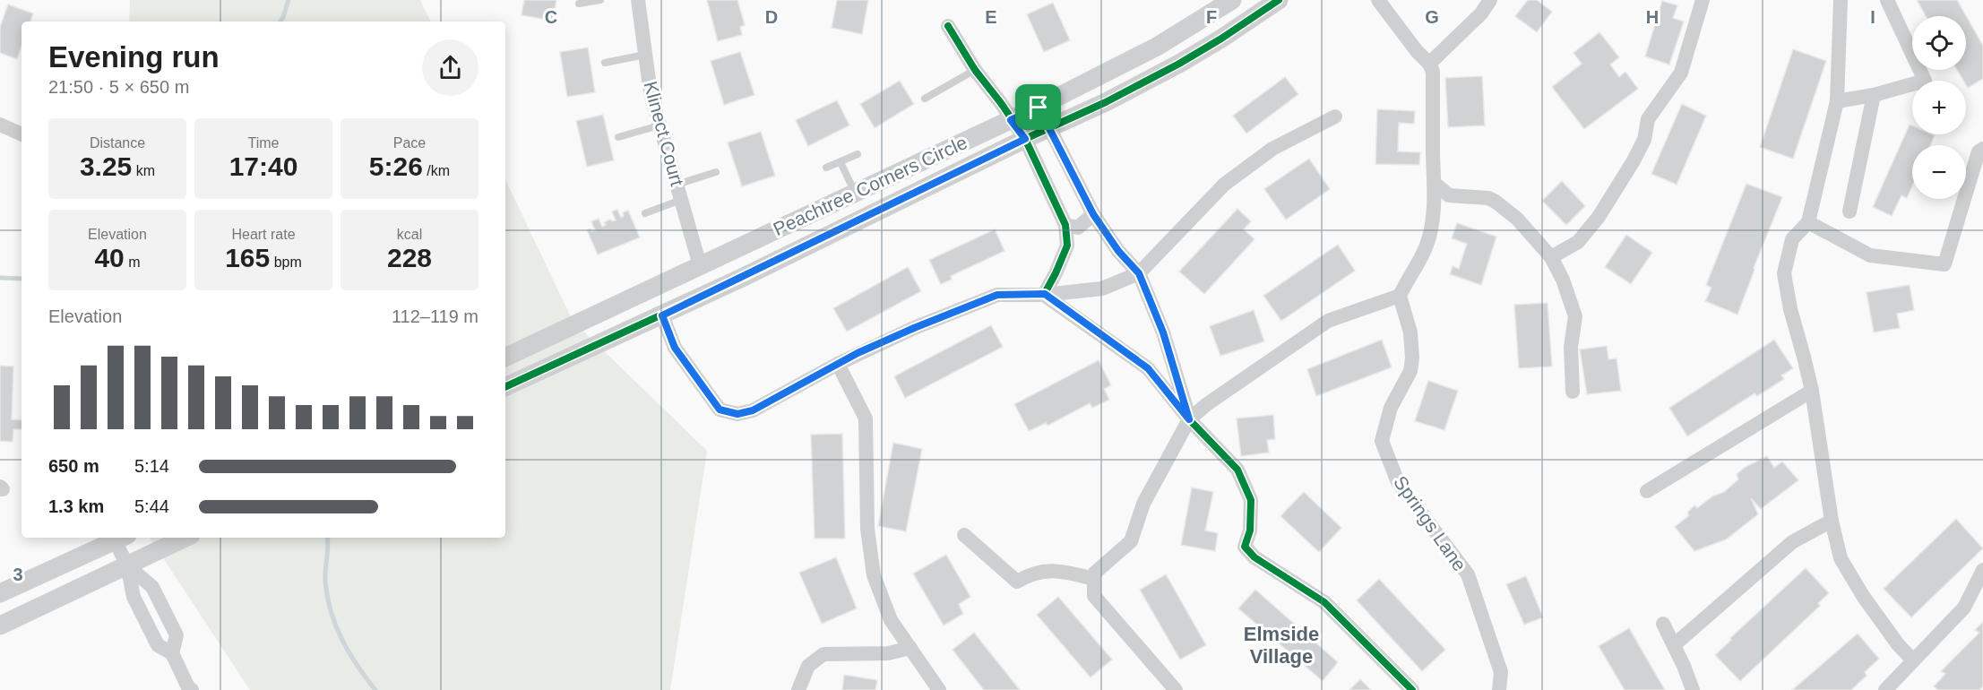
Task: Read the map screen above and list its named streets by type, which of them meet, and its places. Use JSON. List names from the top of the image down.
{
  "streets": {
    "street": ["Klinect Court", "Peachtree Corners Circle", "Springs Lane"]
  },
  "crossings": [
    ["Klinect Court", "Peachtree Corners Circle"]
  ],
  "districts": ["Elmside Village"],
  "page": {
    "map_buttons": ["+", "−"],
    "heading": ["Evening run", "21:50 · 5 × 650 m"],
    "stats": [
      ["Distance", "3.25 km"],
      ["Time", "17:40"],
      ["Pace", "5:26 /km"],
      ["Elevation", "40 m"],
      ["Heart rate", "165 bpm"],
      ["kcal", "228"]
    ],
    "chart": ["Elevation", "112–119 m"],
    "list": [
      {
        "name": "650 m",
        "note": "5:14"
      },
      {
        "name": "1.3 km",
        "note": "5:44"
      }
    ]
  },
  "grid": {
    "columns": [
      "C",
      "D",
      "E",
      "F",
      "G",
      "H",
      "I"
    ],
    "rows": ["3"]
  }
}
